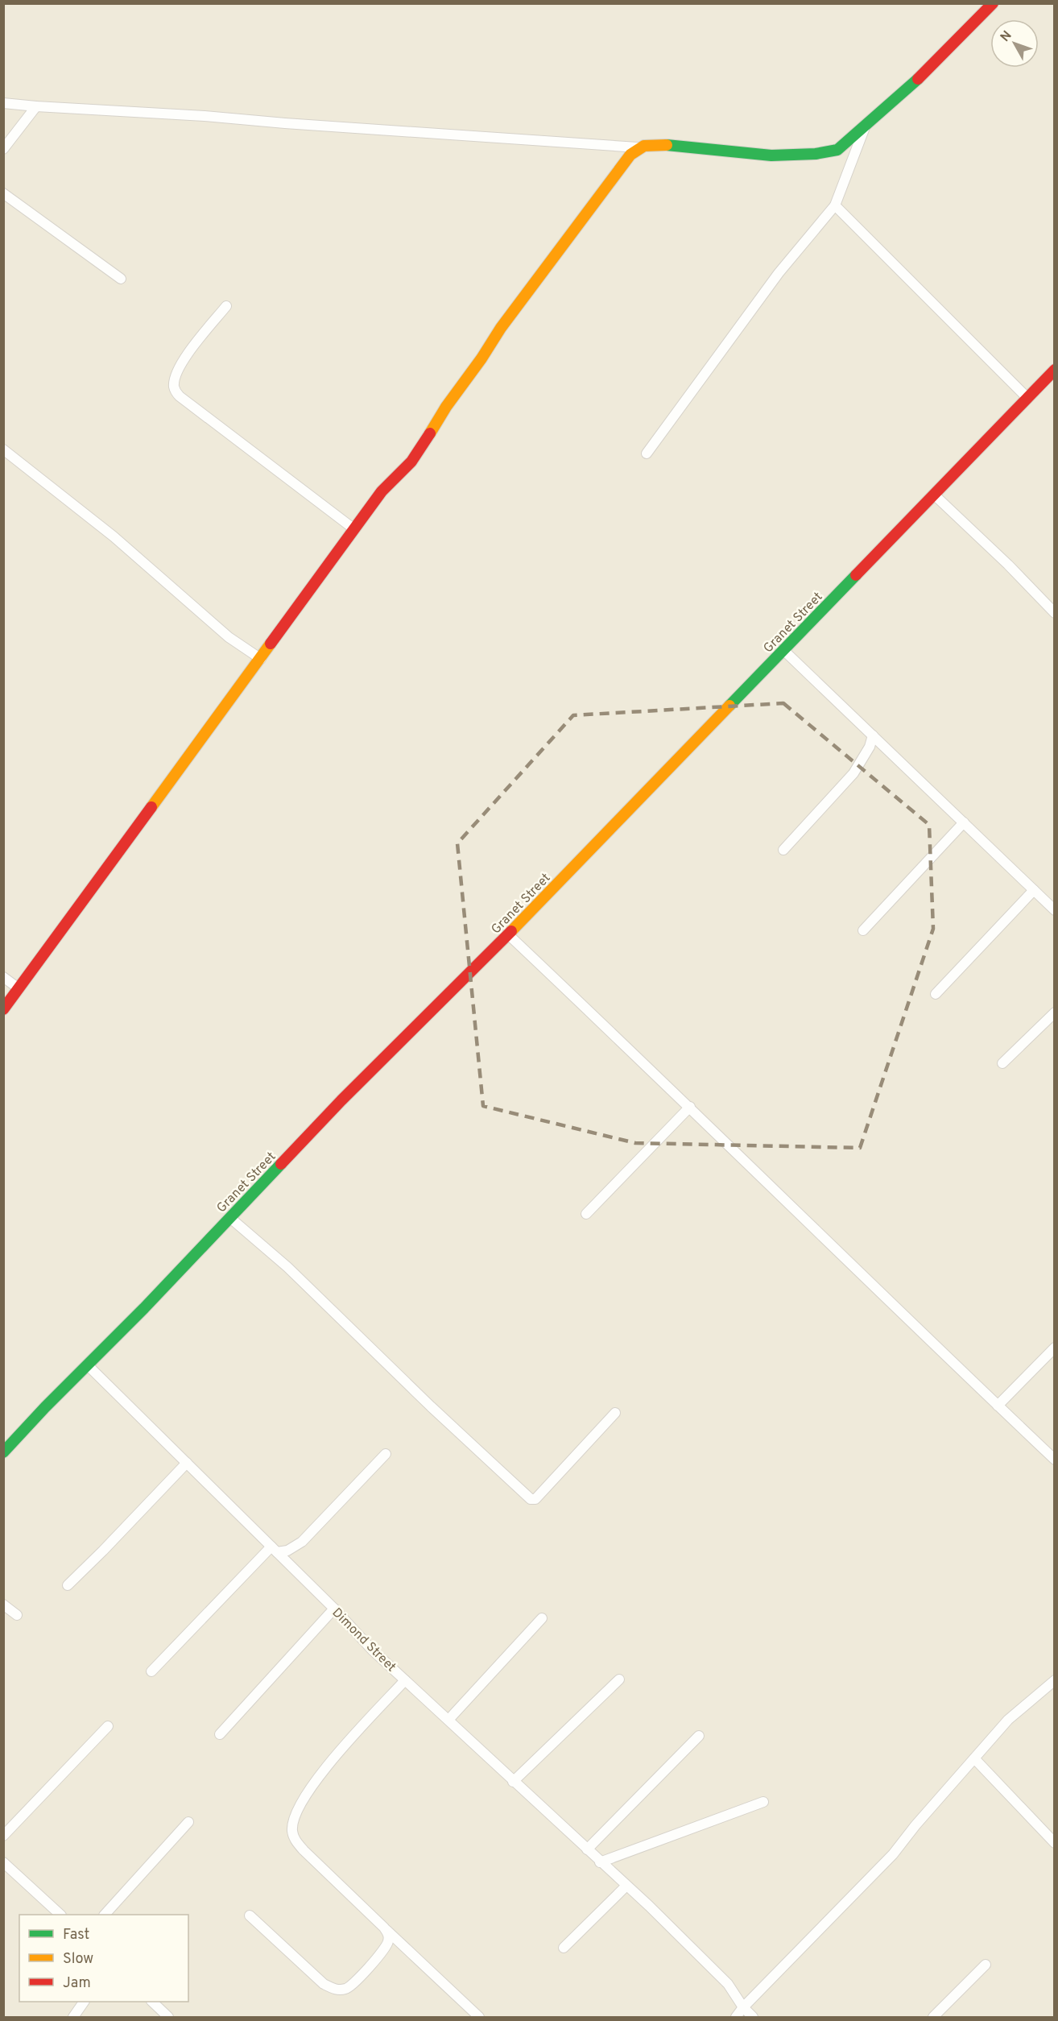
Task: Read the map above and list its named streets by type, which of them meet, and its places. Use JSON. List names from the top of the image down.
{
  "streets": {
    "street": ["Granet Street", "Dimond Street"]
  },
  "crossings": [
    ["Granet Street", "Dimond Street"]
  ],
  "legend": ["Fast", "Slow", "Jam"],
  "north": "top left"
}
